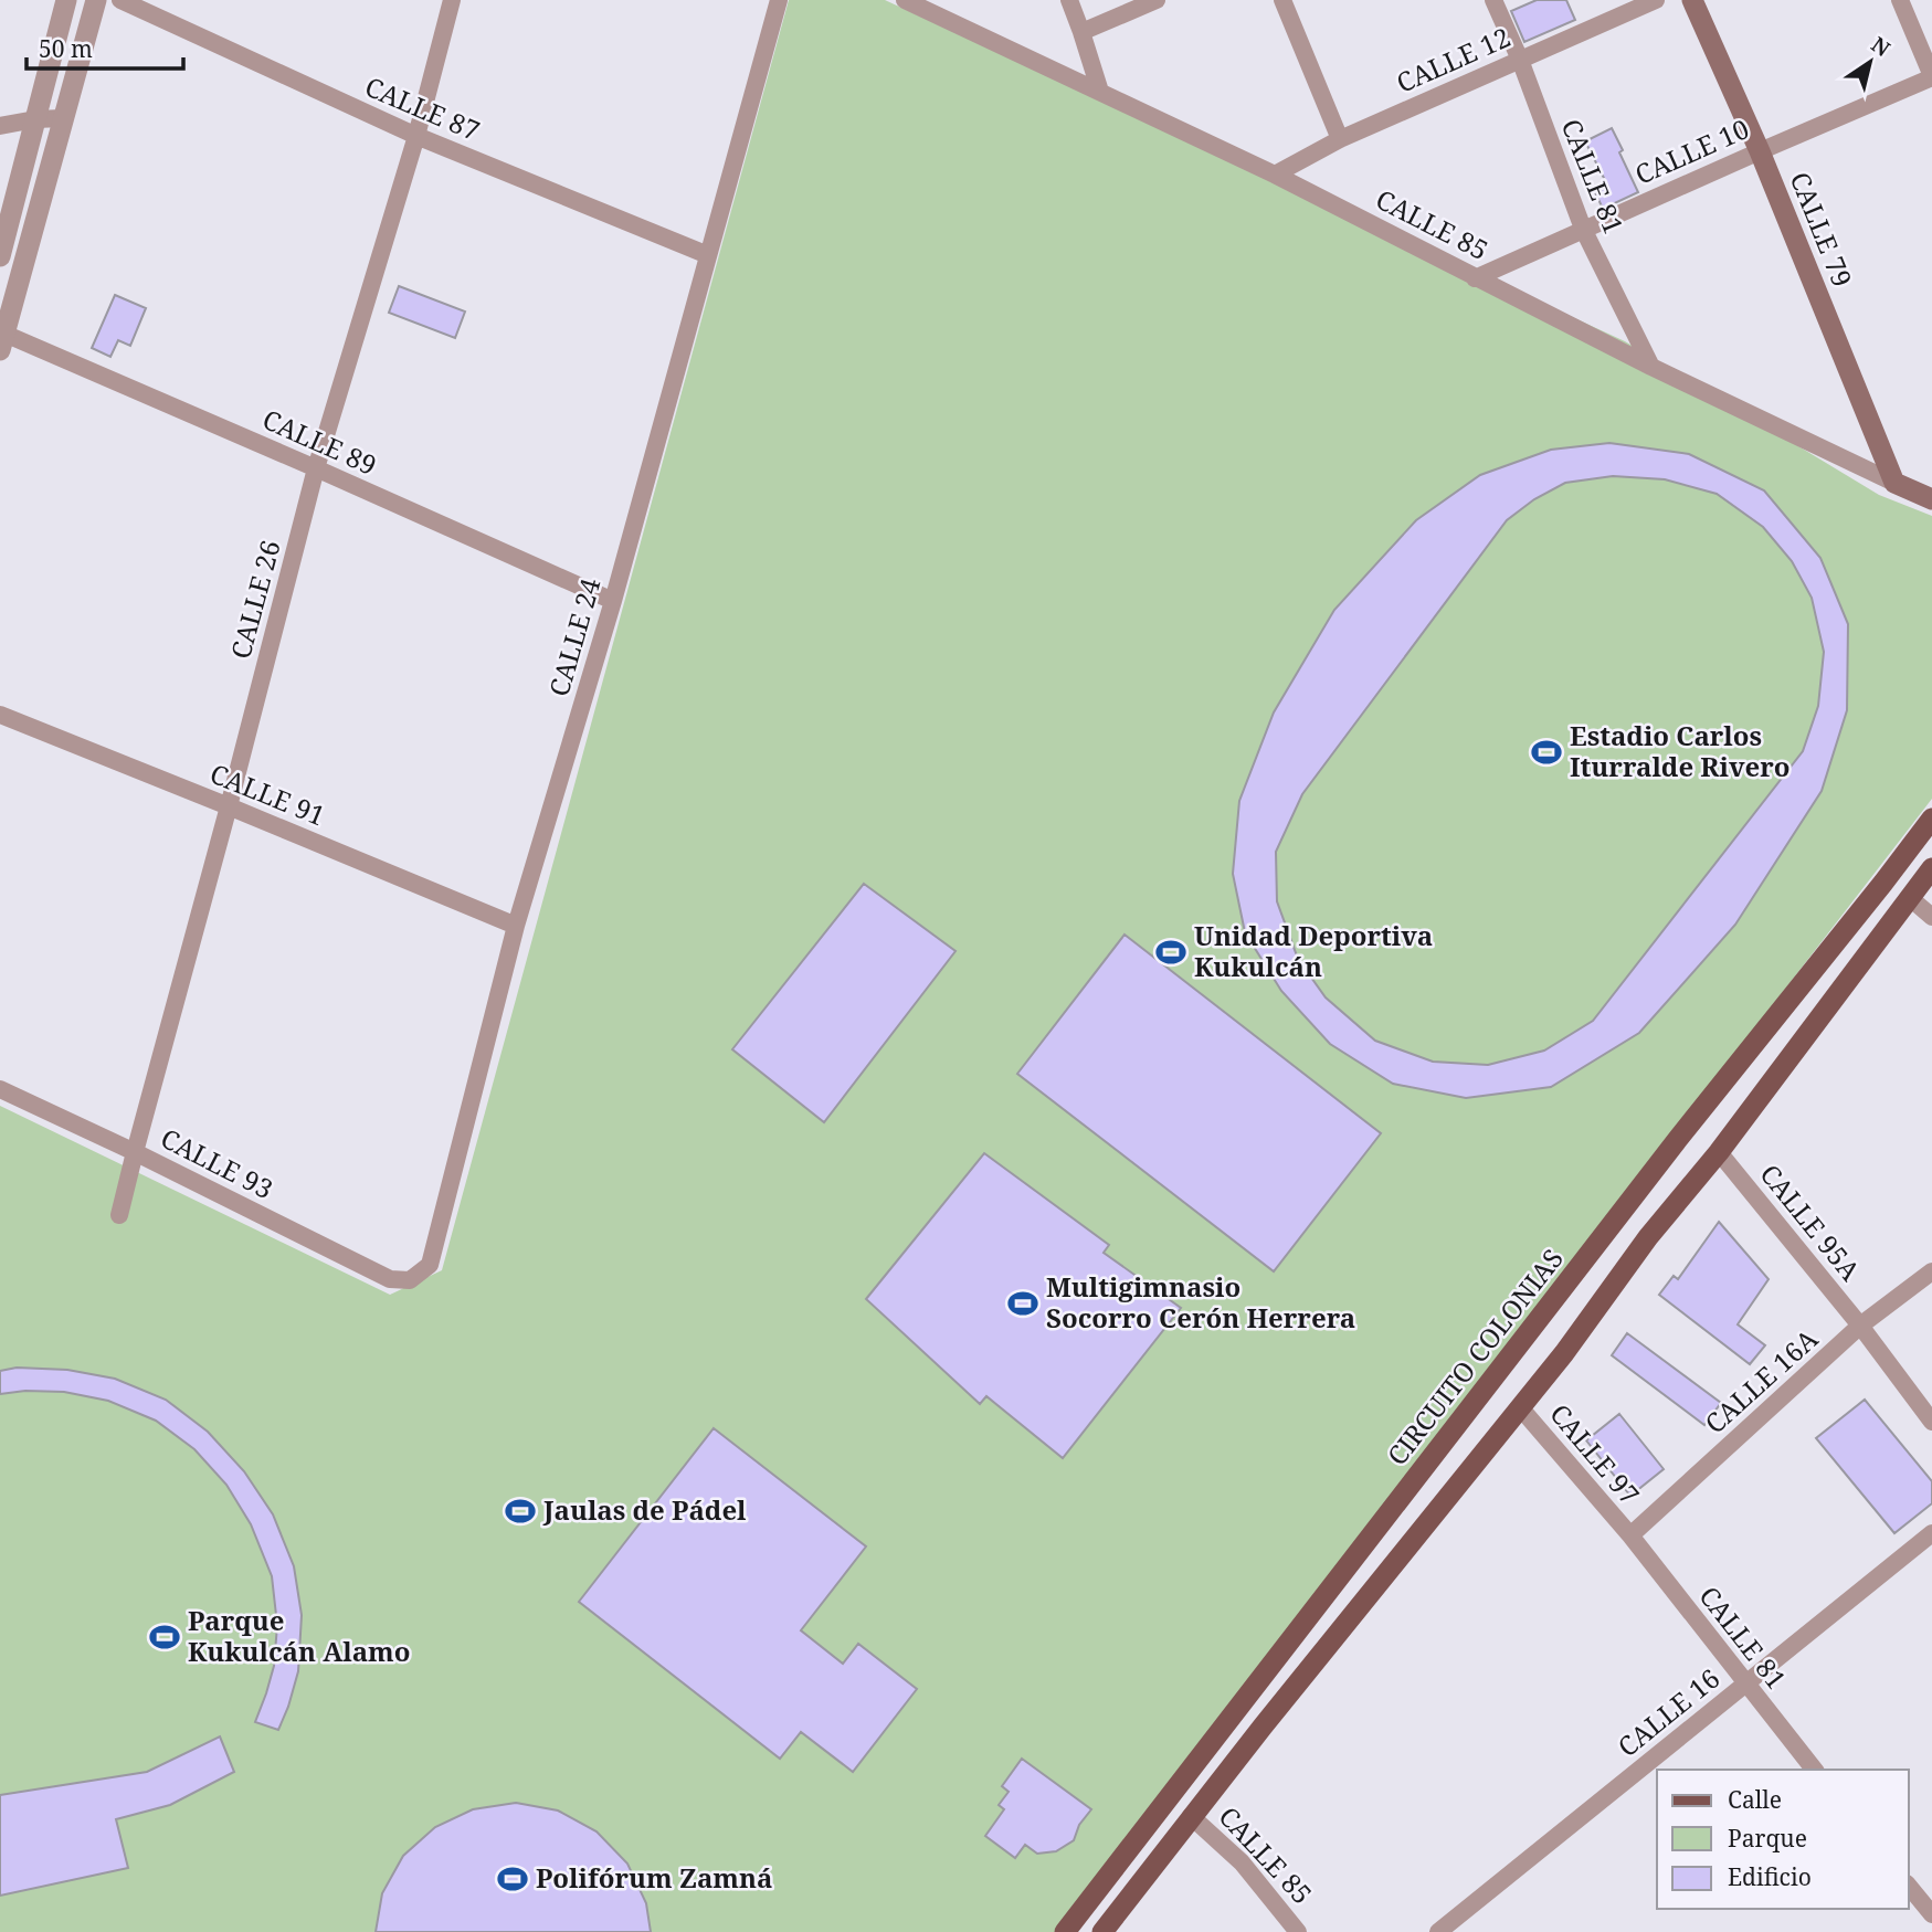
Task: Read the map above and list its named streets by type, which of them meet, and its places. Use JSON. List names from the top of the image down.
{
  "streets": {
    "main road": ["CALLE 85", "CALLE 79", "CIRCUITO COLONIAS"],
    "street": [
      "CALLE 12",
      "CALLE 87",
      "CALLE 10",
      "CALLE 81",
      "CALLE 89",
      "CALLE 26",
      "CALLE 24",
      "CALLE 91",
      "CALLE 93",
      "CALLE 95A",
      "CALLE 16A",
      "CALLE 97",
      "CALLE 16"
    ]
  },
  "crossings": [
    ["CALLE 12", "CALLE 81"],
    ["CALLE 12", "CALLE 85"],
    ["CALLE 87", "CALLE 26"],
    ["CALLE 87", "CALLE 24"],
    ["CALLE 10", "CALLE 81"],
    ["CALLE 10", "CALLE 85"],
    ["CALLE 10", "CALLE 79"],
    ["CALLE 81", "CALLE 85"],
    ["CALLE 81", "CALLE 16A"],
    ["CALLE 81", "CALLE 97"],
    ["CALLE 81", "CALLE 16"],
    ["CALLE 85", "CALLE 79"],
    ["CALLE 89", "CALLE 26"],
    ["CALLE 89", "CALLE 24"],
    ["CALLE 26", "CALLE 91"],
    ["CALLE 26", "CALLE 93"],
    ["CALLE 24", "CALLE 91"],
    ["CALLE 24", "CALLE 93"],
    ["CALLE 95A", "CALLE 16A"],
    ["CALLE 16A", "CALLE 97"]
  ],
  "places": {
    "sports": [
      "Estadio Carlos Iturralde Rivero",
      "Unidad Deportiva Kukulcán",
      "Multigimnasio Socorro Cerón Herrera",
      "Jaulas de Pádel",
      "Parque Kukulcán Alamo",
      "Polifórum Zamná"
    ]
  },
  "legend": ["Calle", "Parque", "Edificio"],
  "scale_bar": "50 m",
  "north": "top right"
}
